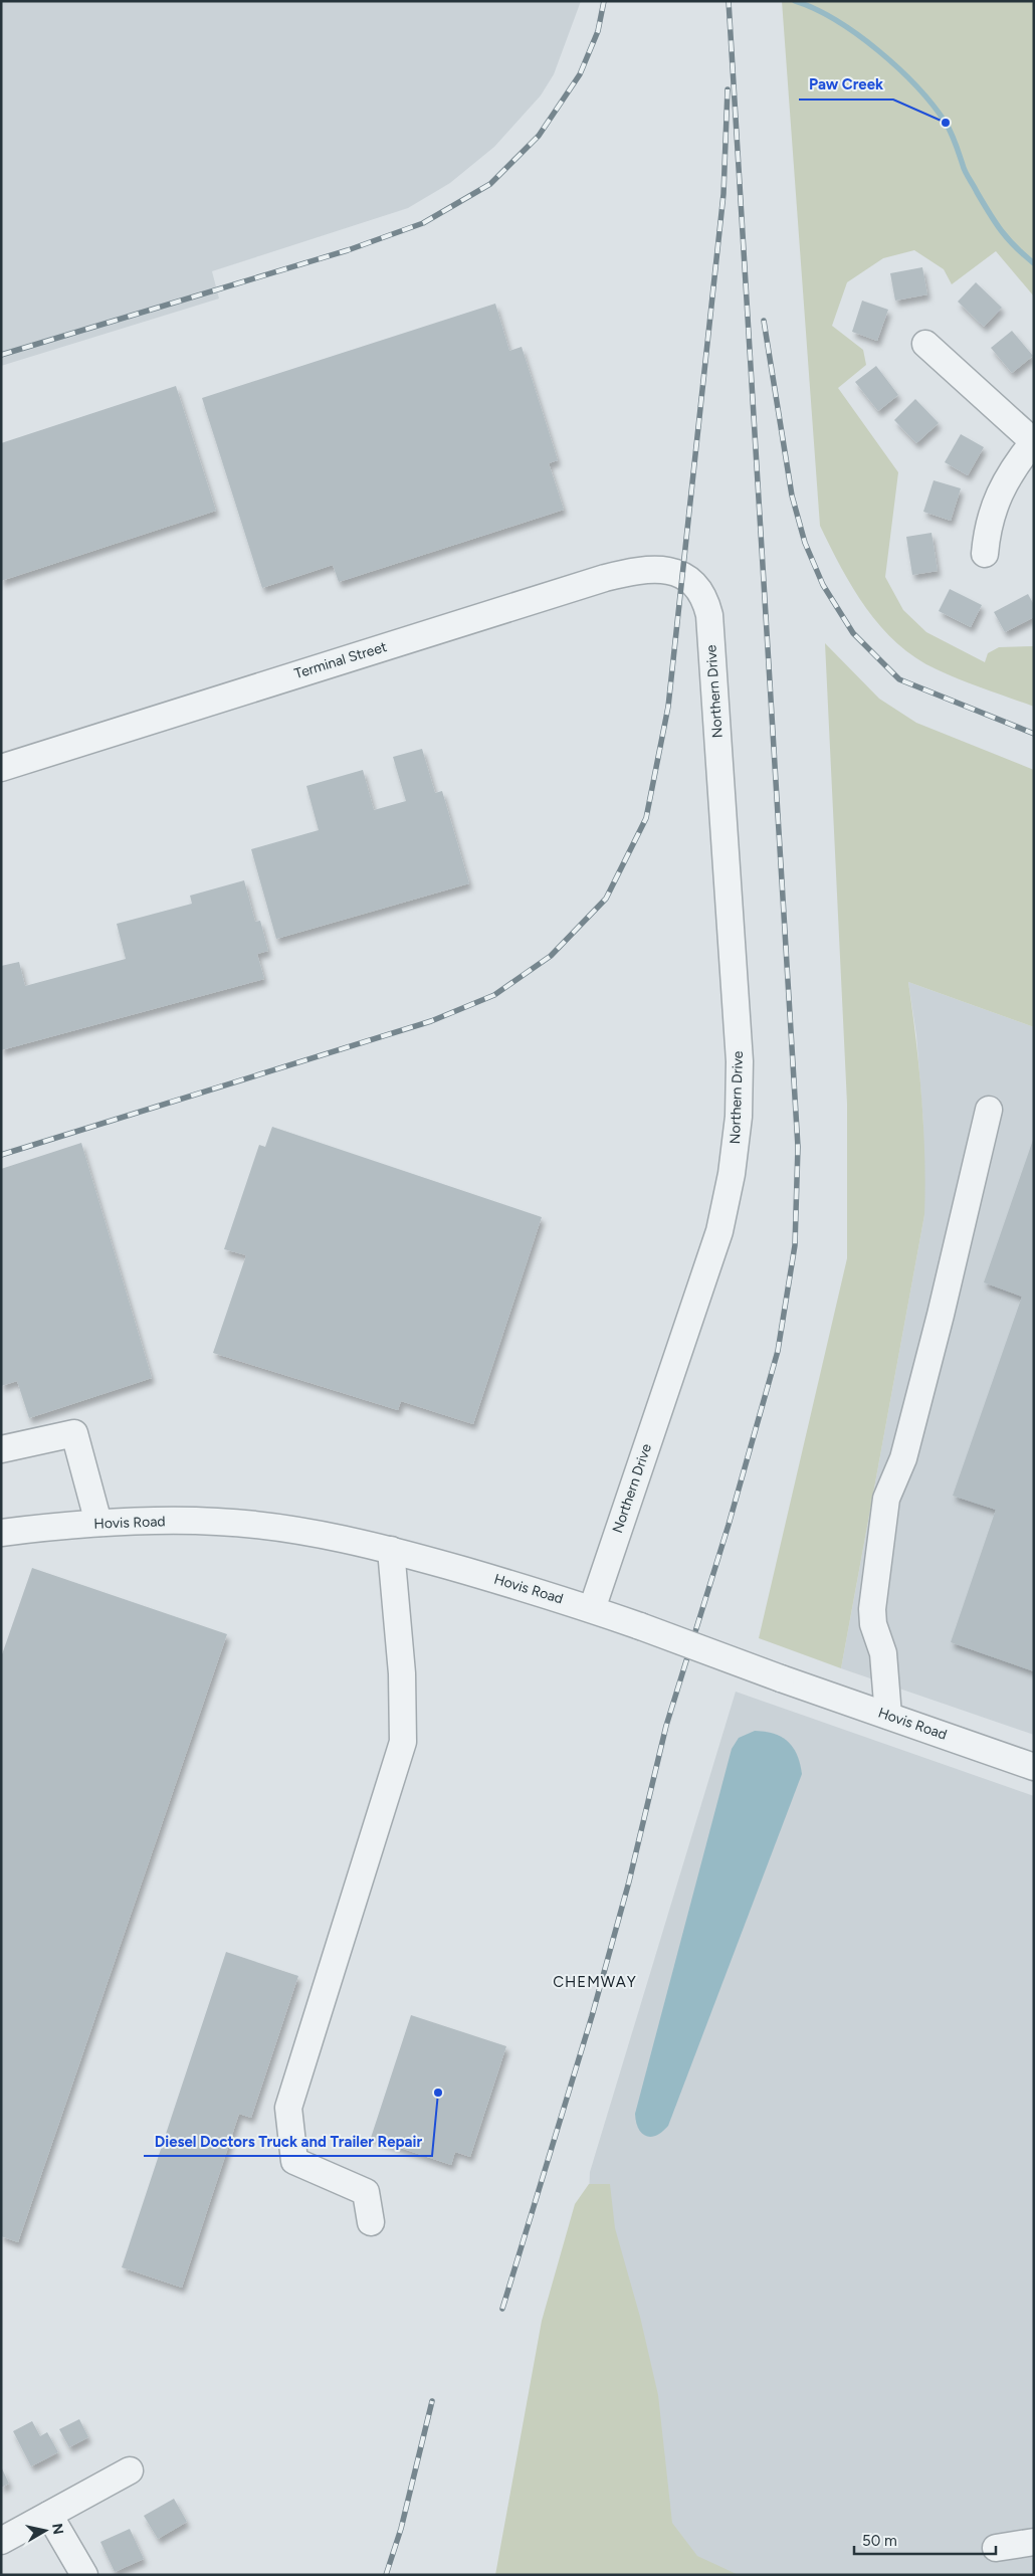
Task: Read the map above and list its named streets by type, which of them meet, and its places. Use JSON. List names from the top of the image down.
{
  "streets": {
    "street": ["Terminal Street", "Northern Drive", "Hovis Road"]
  },
  "crossings": [
    ["Terminal Street", "Northern Drive"],
    ["Northern Drive", "Hovis Road"]
  ],
  "districts": ["CHEMWAY"],
  "places": ["Paw Creek", "Diesel Doctors Truck and Trailer Repair"],
  "scale_bar": "50 m",
  "north": "right"
}
